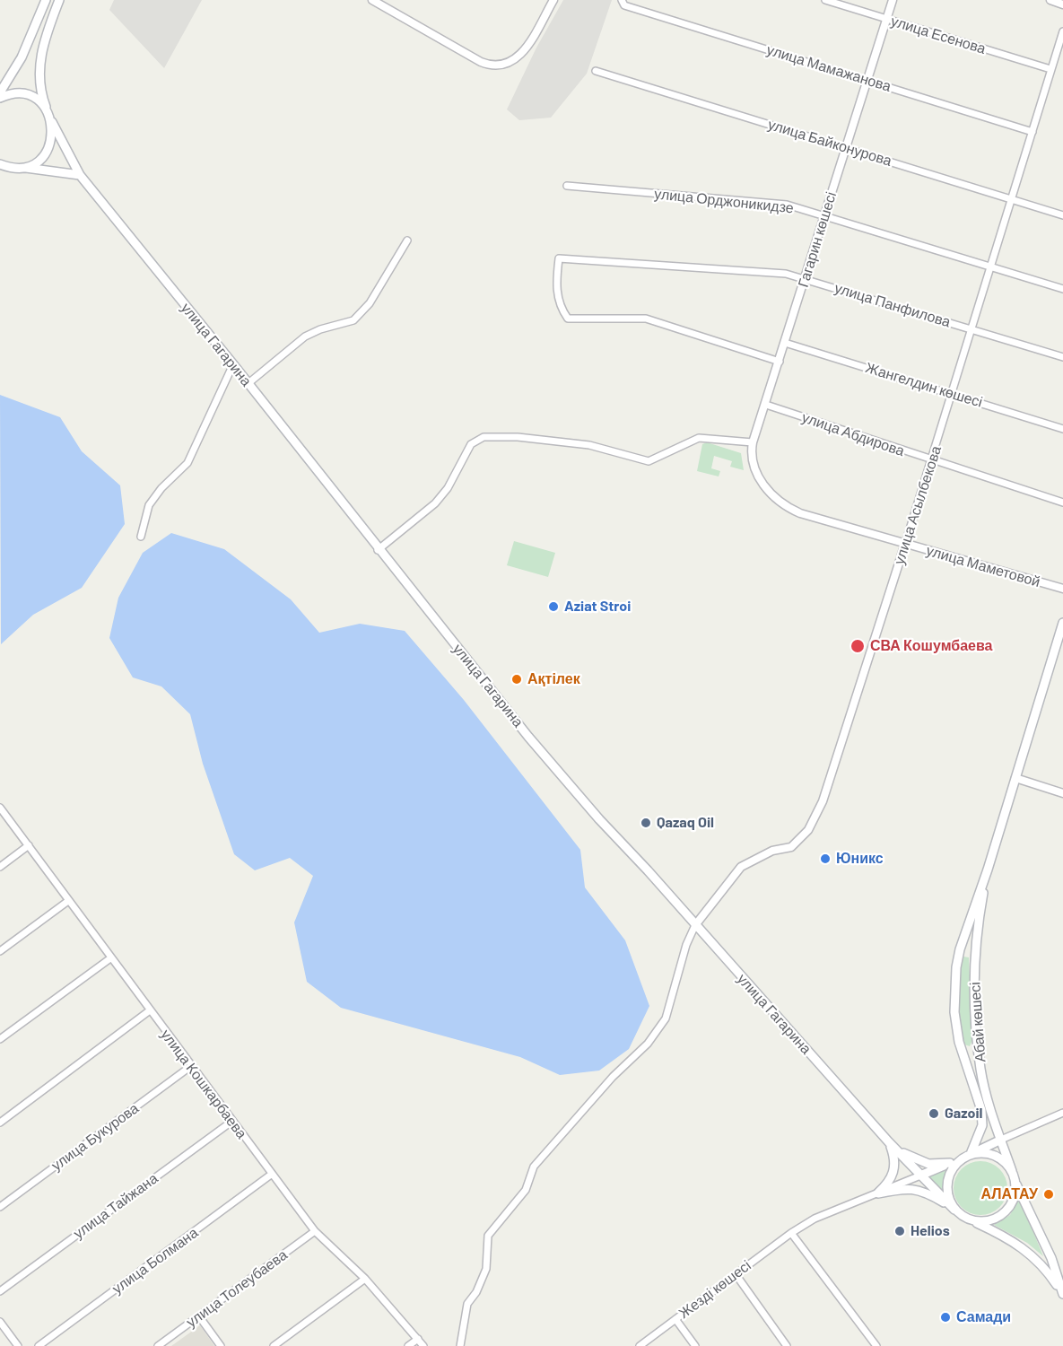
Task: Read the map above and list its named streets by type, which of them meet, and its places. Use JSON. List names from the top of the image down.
{
  "streets": {
    "main road": ["улица Гагарина", "Абай көшесі"],
    "street": [
      "улица Есенова",
      "улица Мамажанова",
      "улица Байконурова",
      "улица Орджоникидзе",
      "Гагарин көшесі",
      "улица Панфилова",
      "Жангелдин көшесі",
      "улица Абдирова",
      "улица Асылбекова",
      "улица Маметовой",
      "улица Кошкарбаева",
      "улица Букурова",
      "улица Тайжана",
      "улица Болмана",
      "улица Толеубаева",
      "Жезді көшесі"
    ]
  },
  "crossings": [
    ["улица Есенова", "Гагарин көшесі"],
    ["улица Есенова", "улица Асылбекова"],
    ["улица Мамажанова", "Гагарин көшесі"],
    ["улица Мамажанова", "улица Асылбекова"],
    ["улица Байконурова", "Гагарин көшесі"],
    ["улица Байконурова", "улица Асылбекова"],
    ["улица Орджоникидзе", "Гагарин көшесі"],
    ["улица Орджоникидзе", "улица Асылбекова"],
    ["Гагарин көшесі", "улица Панфилова"],
    ["Гагарин көшесі", "Жангелдин көшесі"],
    ["Гагарин көшесі", "улица Абдирова"],
    ["Гагарин көшесі", "улица Маметовой"],
    ["улица Панфилова", "улица Асылбекова"],
    ["улица Гагарина", "улица Асылбекова"],
    ["улица Гагарина", "Абай көшесі"],
    ["улица Гагарина", "Жезді көшесі"],
    ["Жангелдин көшесі", "улица Асылбекова"],
    ["улица Абдирова", "улица Асылбекова"],
    ["улица Асылбекова", "улица Маметовой"],
    ["улица Кошкарбаева", "улица Букурова"],
    ["улица Кошкарбаева", "улица Тайжана"],
    ["улица Кошкарбаева", "улица Болмана"],
    ["улица Кошкарбаева", "улица Толеубаева"]
  ],
  "places": [
    "Aziat Stroi",
    "СВА Кошумбаева",
    "Ақтілек",
    "Qazaq Oil",
    "Юникс",
    "Gazoil",
    "АЛАТАУ",
    "Helios",
    "Самади"
  ]
}
